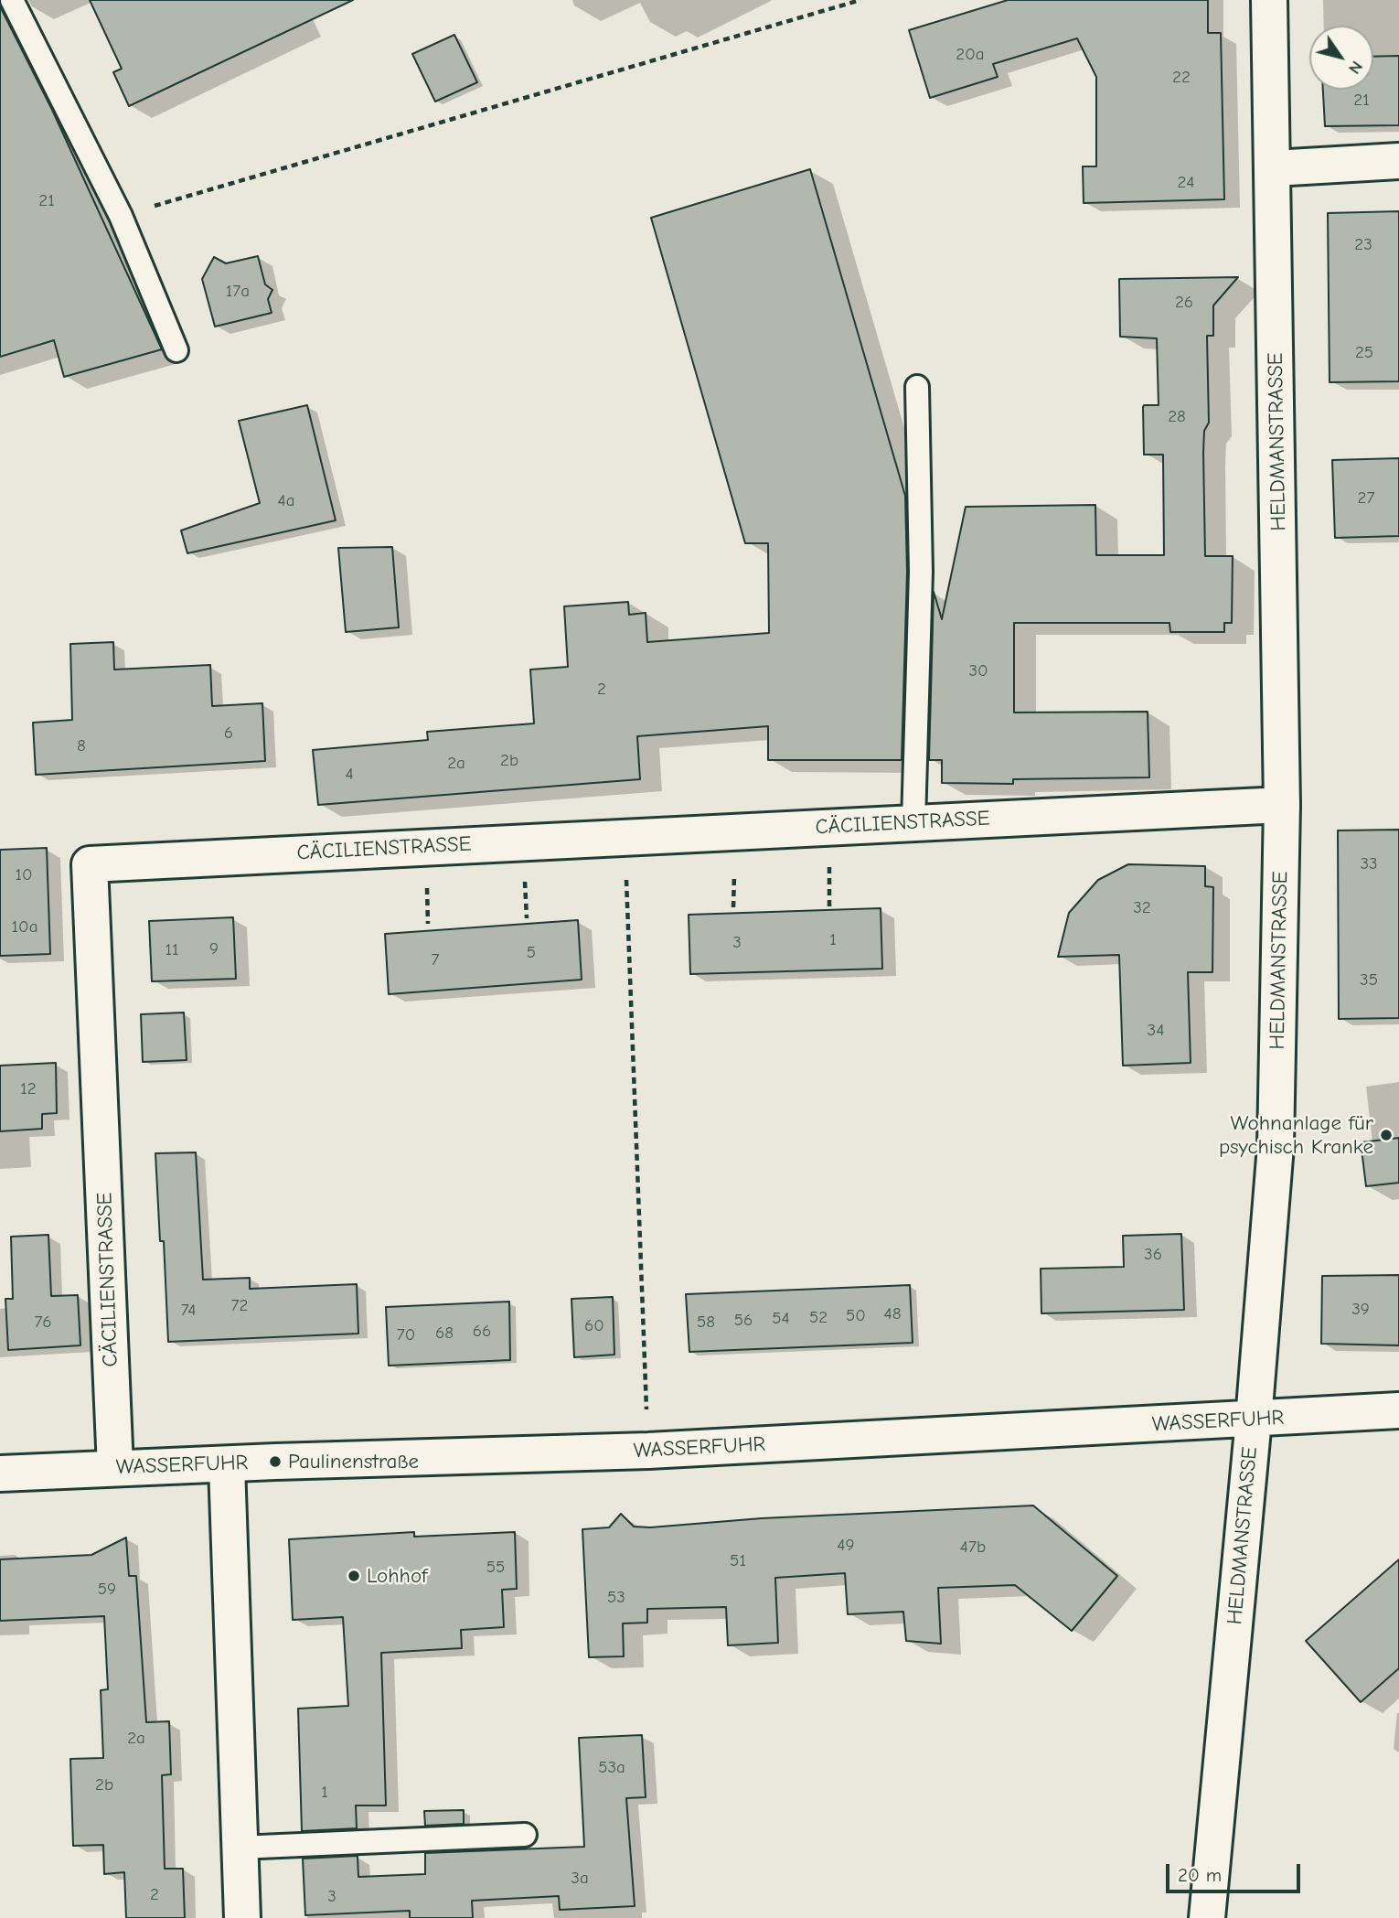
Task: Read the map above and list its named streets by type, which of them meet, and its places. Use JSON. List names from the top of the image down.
{
  "streets": {
    "street": ["HELDMANSTRASSE", "CÄCILIENSTRASSE", "WASSERFUHR"]
  },
  "crossings": [
    ["HELDMANSTRASSE", "CÄCILIENSTRASSE"],
    ["HELDMANSTRASSE", "WASSERFUHR"],
    ["CÄCILIENSTRASSE", "WASSERFUHR"]
  ],
  "places": ["Wohnanlage für psychisch Kranke", "Paulinenstraße", "Lohhof"],
  "house_numbers": [
    "20a",
    "22",
    "21",
    "24",
    "21",
    "23",
    "17a",
    "26",
    "25",
    "28",
    "27",
    "4a",
    "30",
    "2",
    "6",
    "8",
    "2b",
    "2a",
    "4",
    "33",
    "10",
    "32",
    "10a",
    "1",
    "3",
    "9",
    "11",
    "5",
    "7",
    "35",
    "34",
    "12",
    "36",
    "72",
    "39",
    "74",
    "48",
    "50",
    "52",
    "54",
    "56",
    "76",
    "58",
    "60",
    "66",
    "68",
    "70",
    "49",
    "47b",
    "51",
    "55",
    "59",
    "53",
    "2a",
    "53a",
    "2b",
    "1",
    "3a",
    "2",
    "3"
  ],
  "scale_bar": "20 m",
  "north": "bottom right"
}
